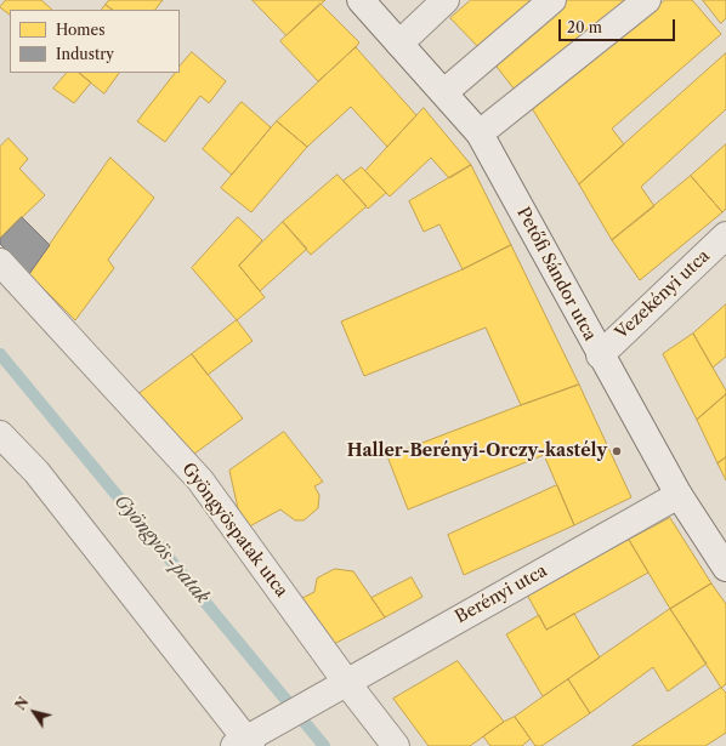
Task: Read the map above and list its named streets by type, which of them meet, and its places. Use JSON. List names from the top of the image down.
{
  "streets": {
    "street": [
      "Petőfi Sándor utca",
      "Vezekényi utca",
      "Gyöngyöspatak utca",
      "Berényi utca"
    ]
  },
  "crossings": [
    ["Petőfi Sándor utca", "Vezekényi utca"],
    ["Petőfi Sándor utca", "Berényi utca"],
    ["Gyöngyöspatak utca", "Berényi utca"]
  ],
  "water": ["Gyöngyös-patak"],
  "places": ["Haller-Berényi-Orczy-kastély"],
  "legend": ["Homes", "Industry"],
  "scale_bar": "20 m",
  "north": "top left"
}
